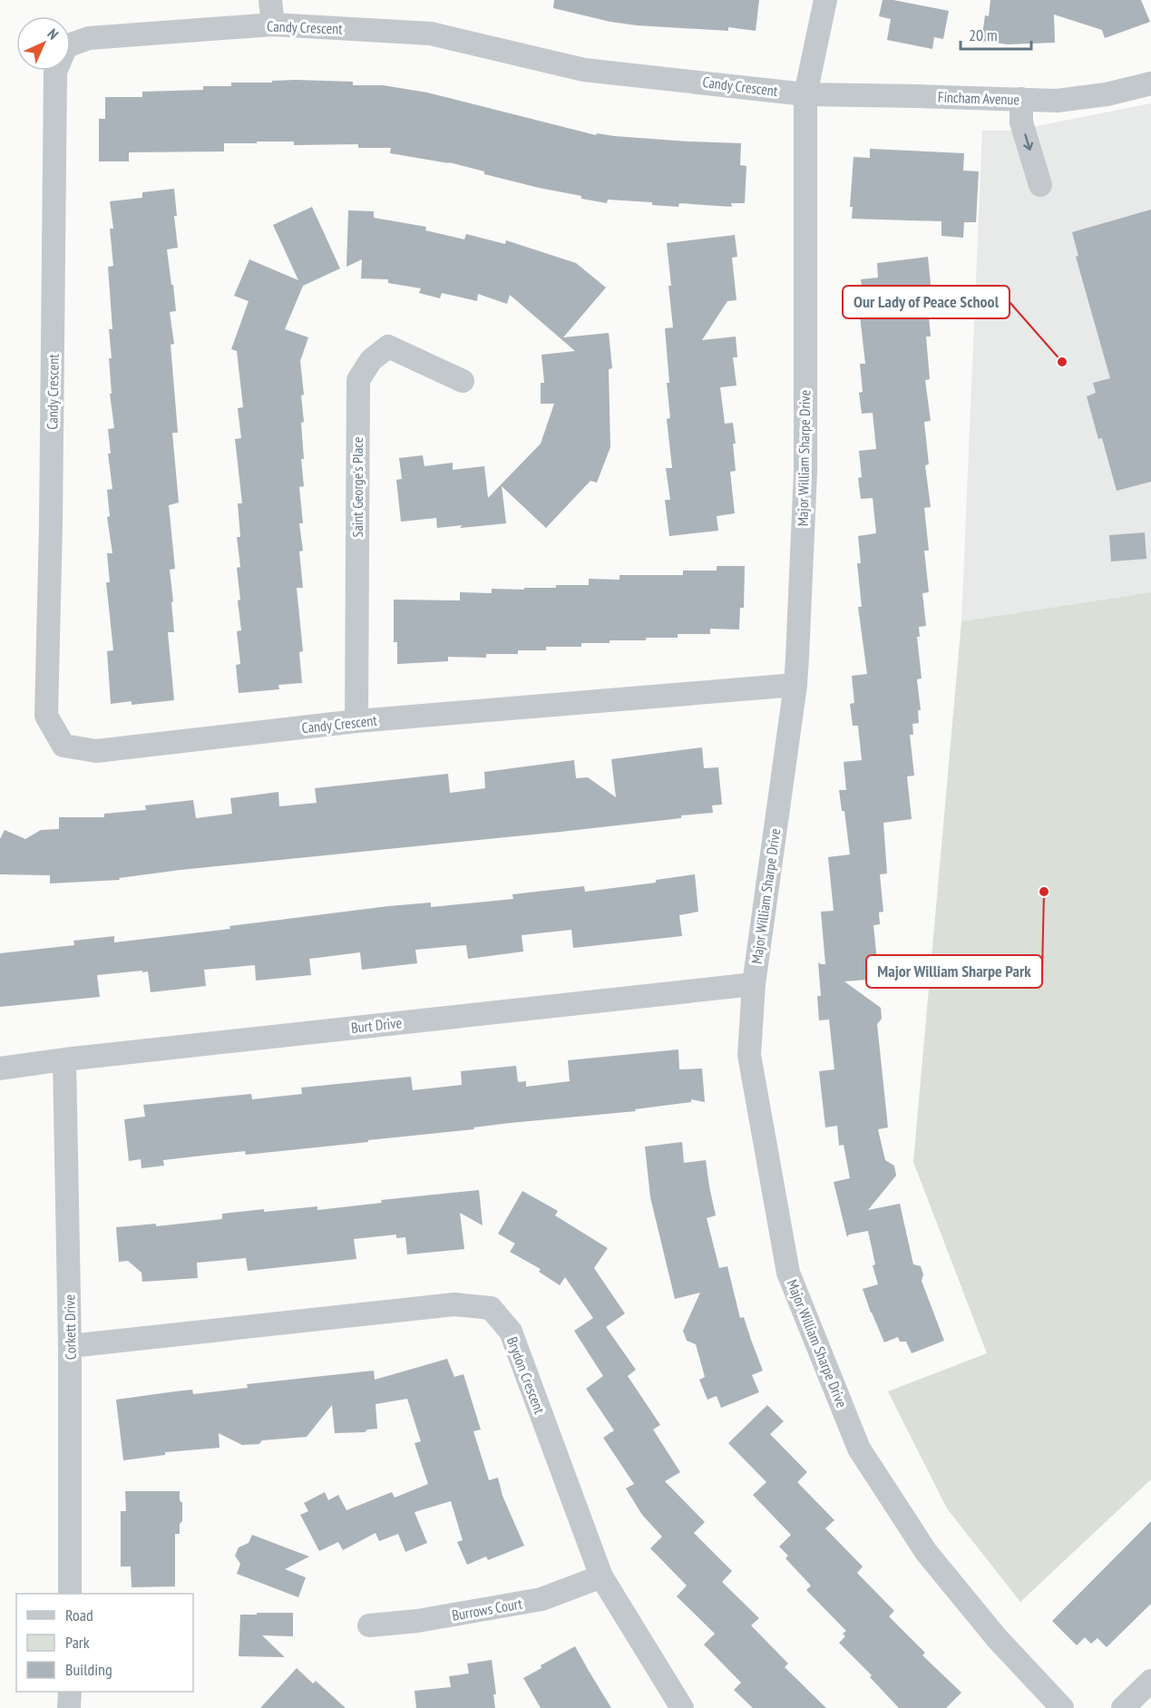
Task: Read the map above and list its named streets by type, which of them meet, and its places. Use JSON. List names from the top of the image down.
{
  "streets": {
    "street": [
      "Candy Crescent",
      "Fincham Avenue",
      "Major William Sharpe Drive",
      "Saint George's Place",
      "Burt Drive",
      "Corkett Drive",
      "Brydon Crescent",
      "Burrows Court"
    ]
  },
  "crossings": [
    ["Candy Crescent", "Fincham Avenue"],
    ["Candy Crescent", "Major William Sharpe Drive"],
    ["Candy Crescent", "Saint George's Place"],
    ["Fincham Avenue", "Major William Sharpe Drive"],
    ["Major William Sharpe Drive", "Burt Drive"],
    ["Burt Drive", "Corkett Drive"],
    ["Corkett Drive", "Brydon Crescent"],
    ["Brydon Crescent", "Burrows Court"]
  ],
  "places": ["Our Lady of Peace School", "Major William Sharpe Park"],
  "legend": ["Road", "Park", "Building"],
  "scale_bar": "20 m",
  "north": "top right"
}
